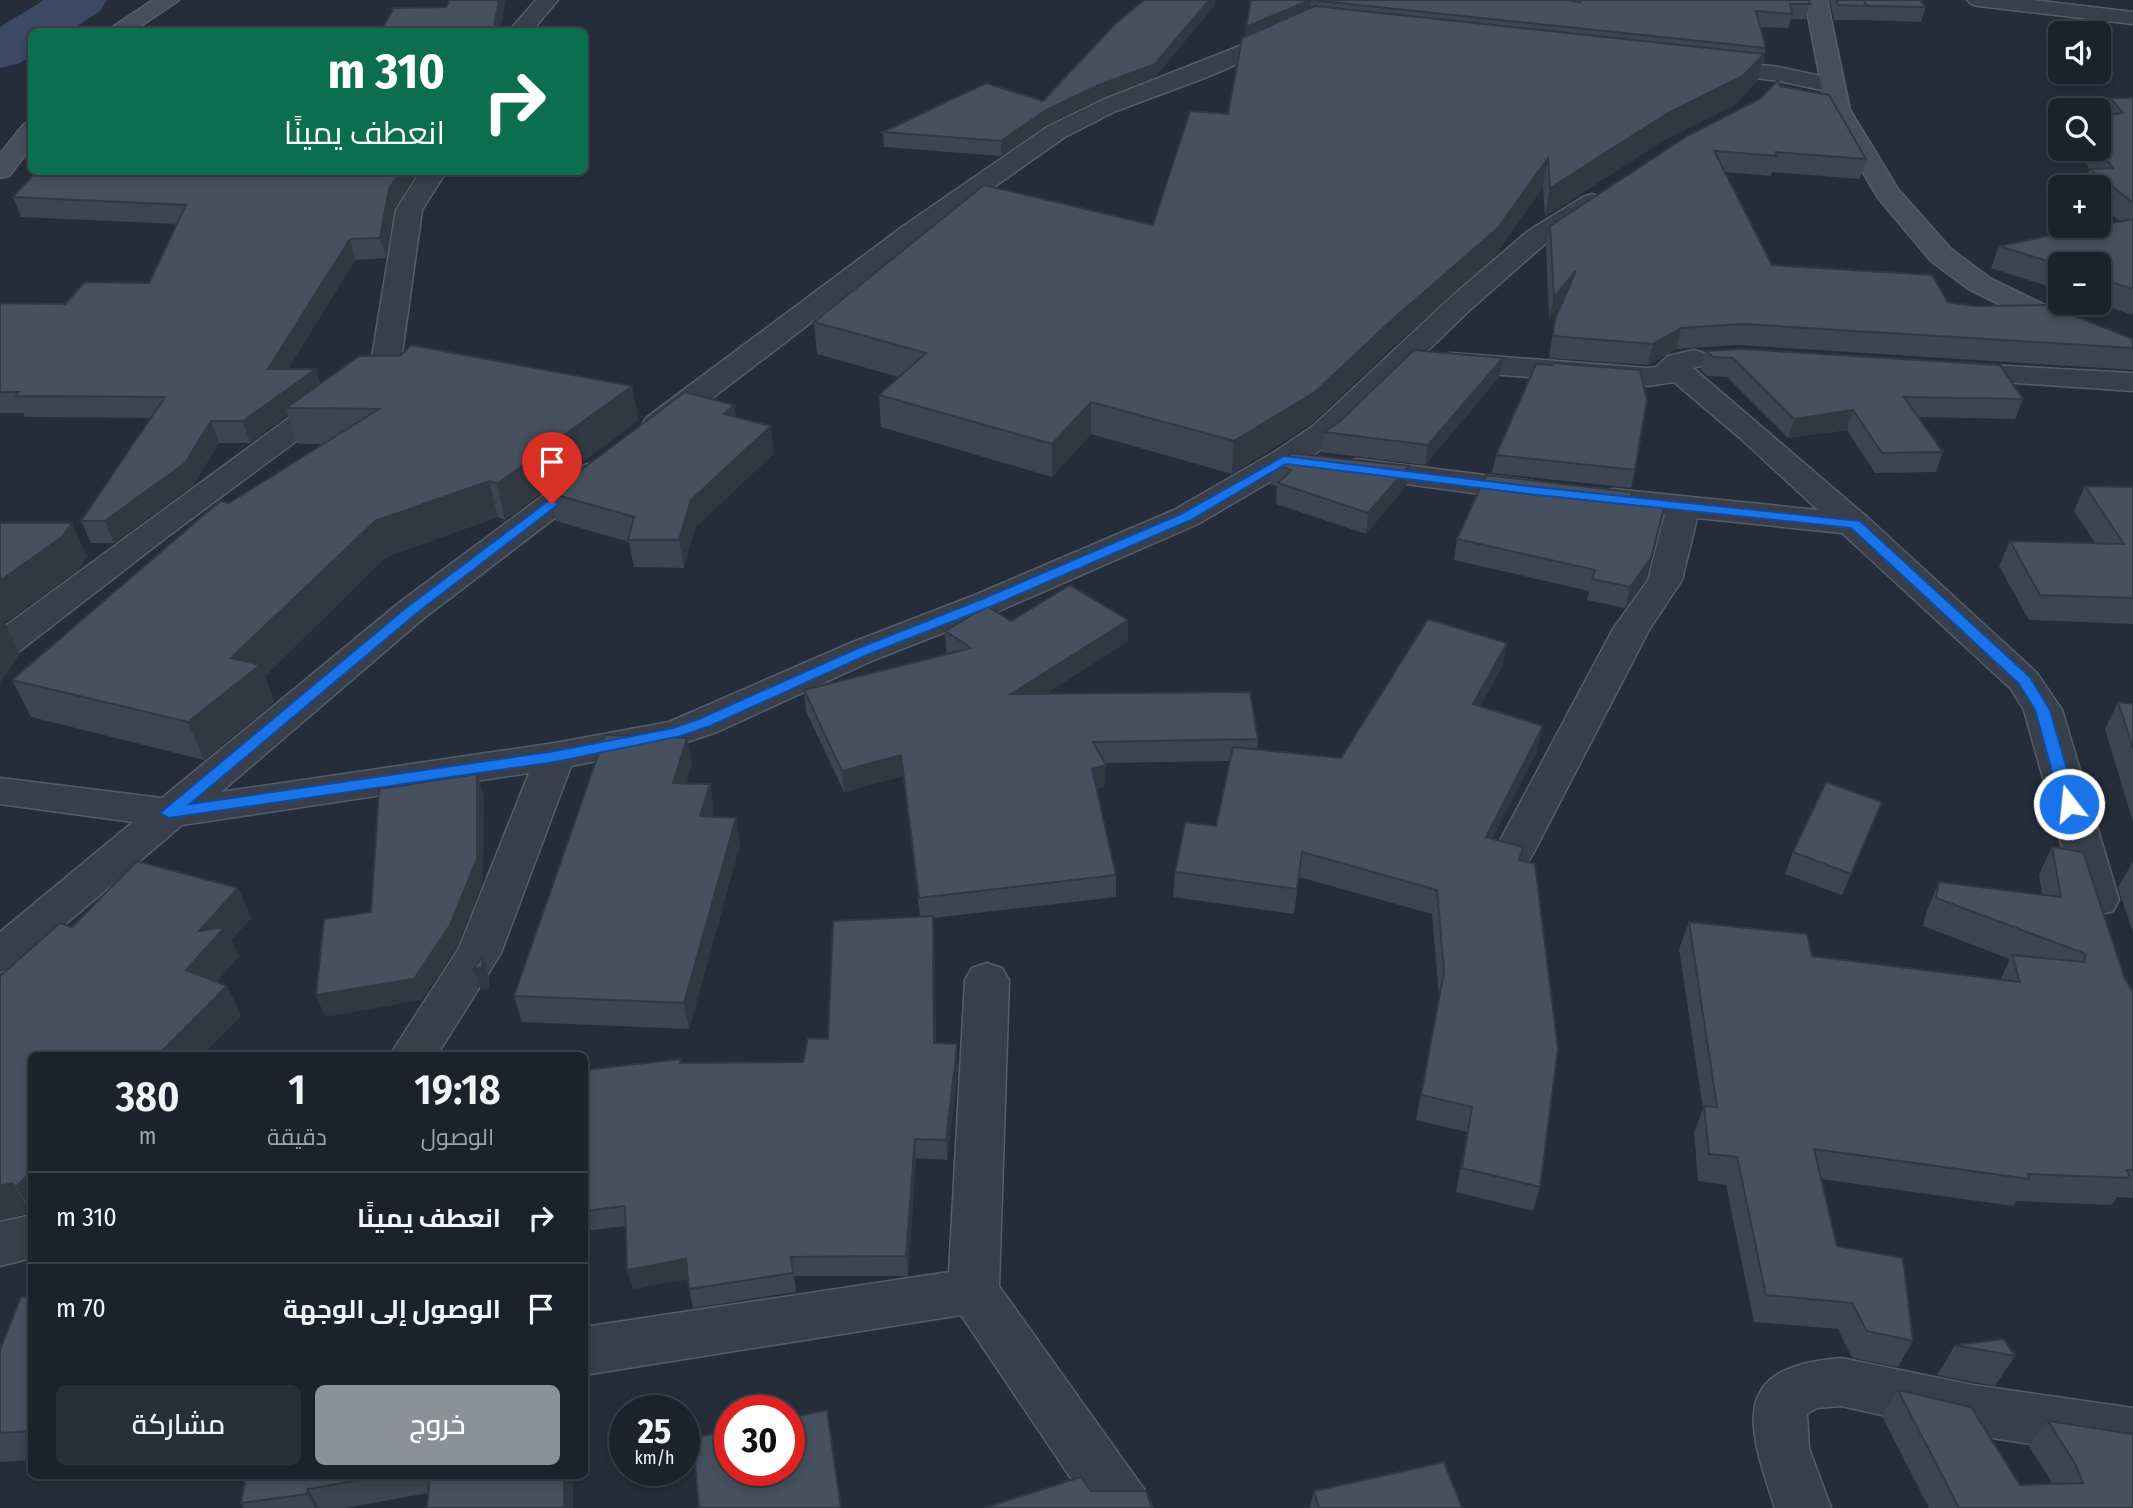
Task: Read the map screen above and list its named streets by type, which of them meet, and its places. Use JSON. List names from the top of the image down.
{
  "page": {
    "map_buttons": ["+", "−"],
    "turn": ["310 m", "انعطف يمينًا"],
    "eta": [
      "19:18",
      "الوصول",
      "1",
      "دقيقة",
      "380",
      "m"
    ],
    "list": [
      {
        "name": "انعطف يمينًا",
        "value": "310 m"
      },
      {
        "name": "الوصول إلى الوجهة",
        "value": "70 m"
      }
    ],
    "buttons": ["خروج", "مشاركة"],
    "speed": "25 km/h",
    "limit": "30"
  }
}
